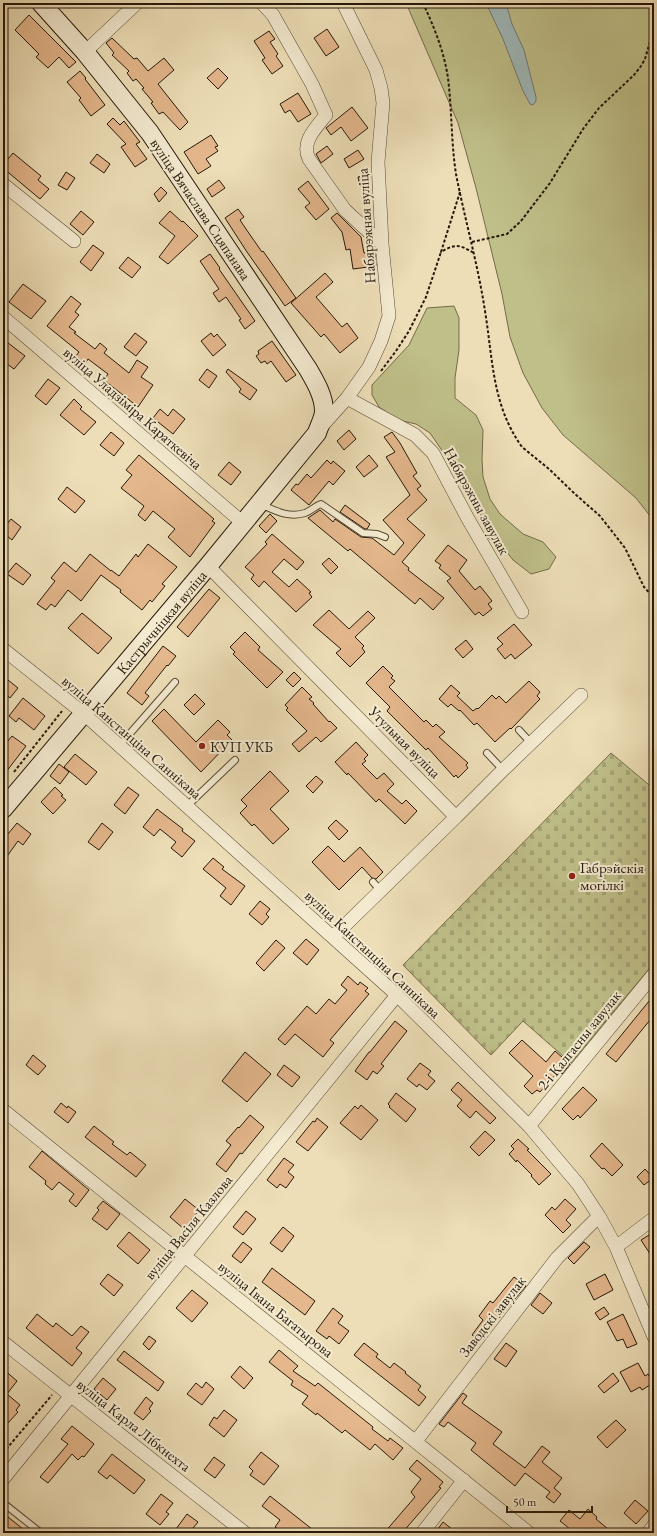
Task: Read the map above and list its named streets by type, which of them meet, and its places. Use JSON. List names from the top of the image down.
{
  "streets": {
    "main road": ["вуліца Вячаслава Сцяпанава", "Кастрычніцкая вуліца"],
    "street": [
      "Набярэжная вуліца",
      "вуліца Уладзіміра Караткевіча",
      "Набярэжны завулак",
      "вуліца Канстанціна Саннікава",
      "Утульная вуліца",
      "2-і Калгасны завулак",
      "вуліца Васіля Казлова",
      "вуліца Івана Багатырова",
      "Заводскі завулак",
      "вуліца Карла Лібкнехта"
    ]
  },
  "crossings": [
    ["вуліца Вячаслава Сцяпанава", "Набярэжная вуліца"],
    ["вуліца Вячаслава Сцяпанава", "Кастрычніцкая вуліца"],
    ["Набярэжная вуліца", "Набярэжны завулак"],
    ["Набярэжная вуліца", "Кастрычніцкая вуліца"],
    ["вуліца Уладзіміра Караткевіча", "Кастрычніцкая вуліца"],
    ["Кастрычніцкая вуліца", "вуліца Канстанціна Саннікава"],
    ["Кастрычніцкая вуліца", "Утульная вуліца"],
    ["вуліца Канстанціна Саннікава", "2-і Калгасны завулак"],
    ["вуліца Канстанціна Саннікава", "вуліца Васіля Казлова"],
    ["вуліца Канстанціна Саннікава", "Заводскі завулак"],
    ["вуліца Васіля Казлова", "вуліца Івана Багатырова"],
    ["вуліца Васіля Казлова", "вуліца Карла Лібкнехта"],
    ["вуліца Івана Багатырова", "Заводскі завулак"]
  ],
  "places": ["КУП УКБ", "Габрэйскія могілкі"],
  "scale_bar": "50 m"
}
